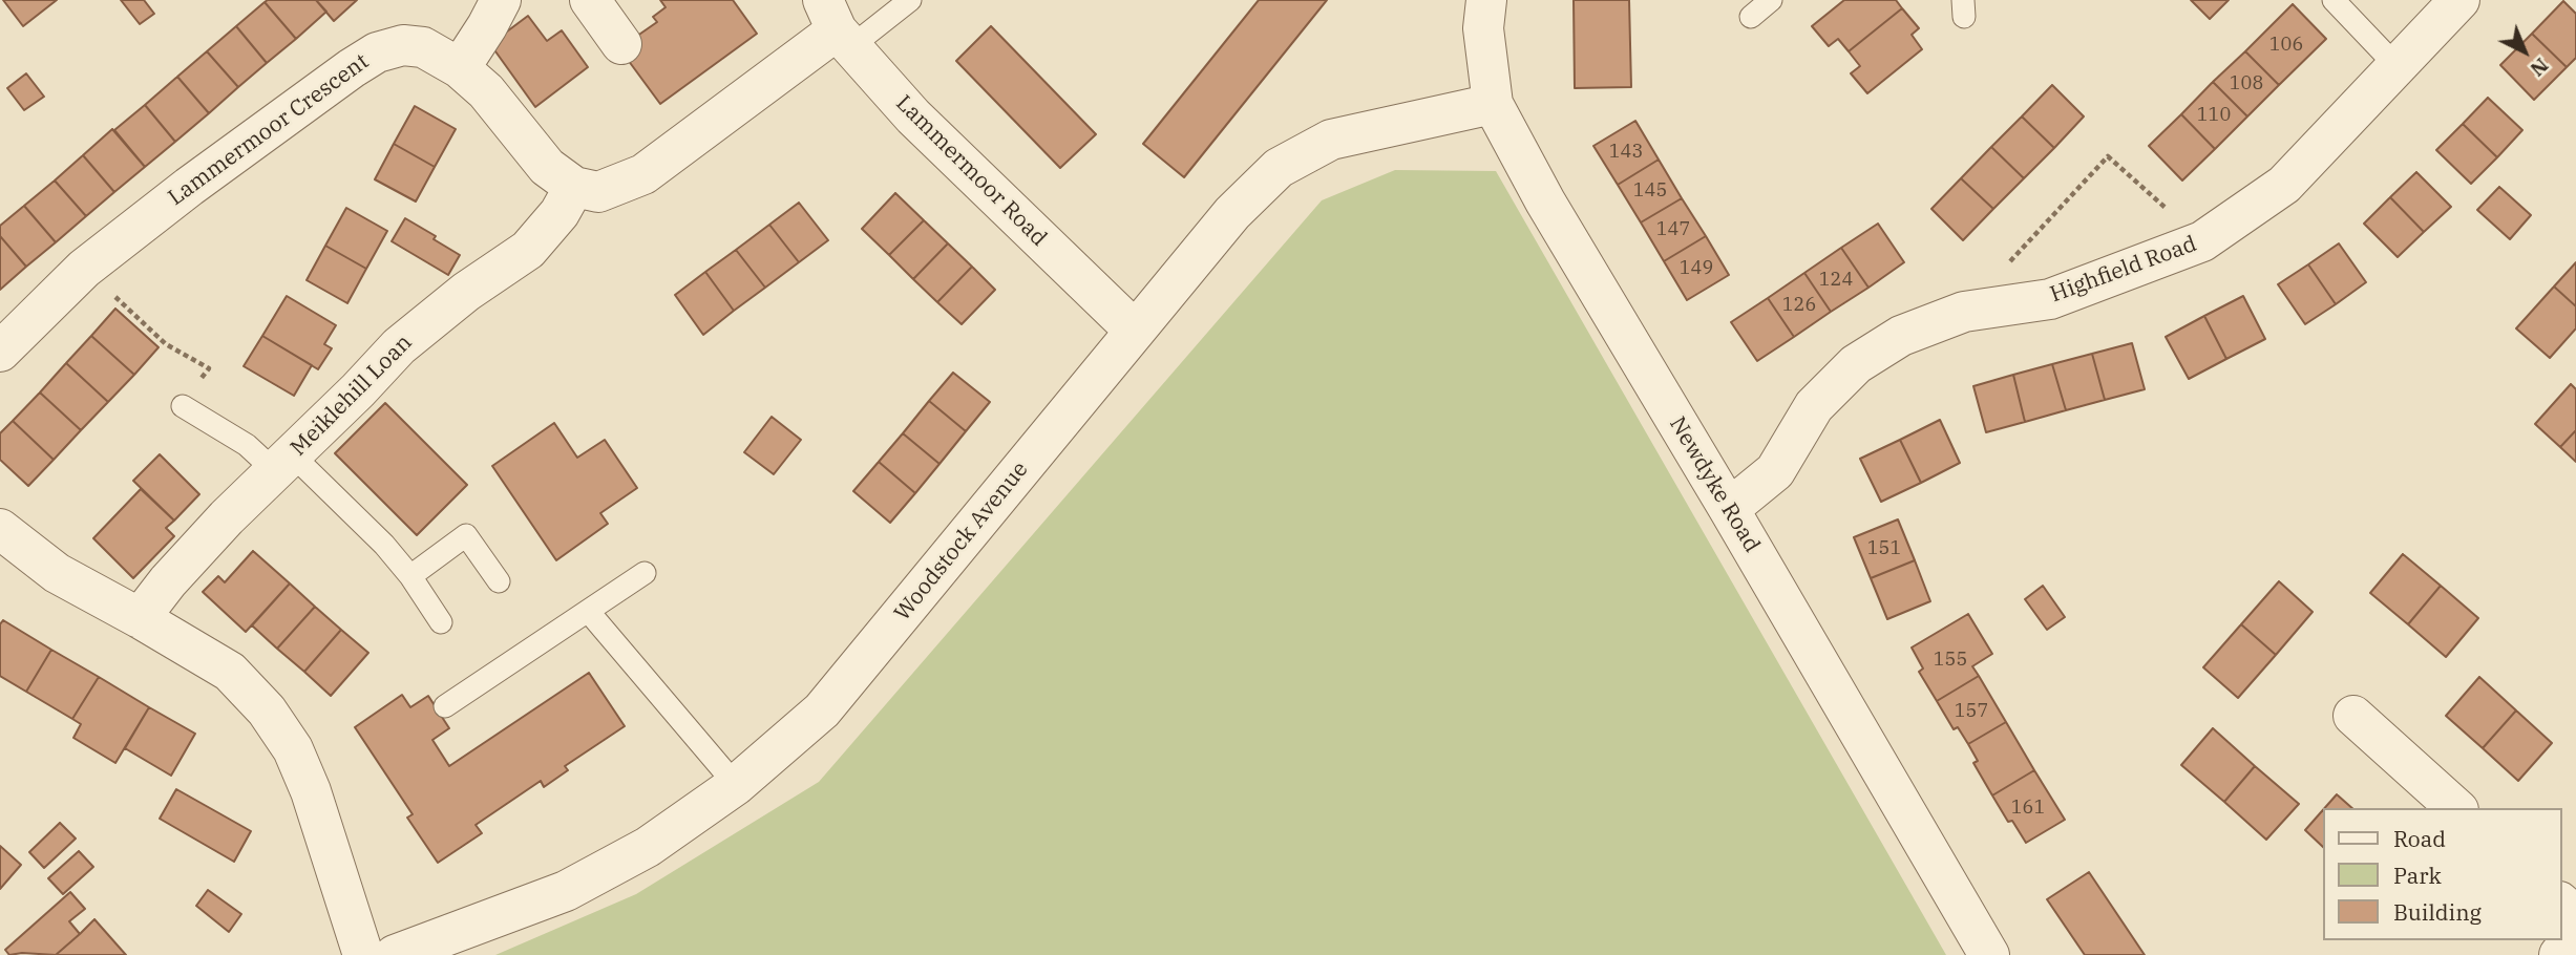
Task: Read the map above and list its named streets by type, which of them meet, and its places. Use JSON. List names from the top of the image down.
{
  "streets": {
    "street": [
      "Lammermoor Crescent",
      "Lammermoor Road",
      "Highfield Road",
      "Meiklehill Loan",
      "Newdyke Road",
      "Woodstock Avenue"
    ]
  },
  "crossings": [
    ["Lammermoor Crescent", "Meiklehill Loan"],
    ["Lammermoor Road", "Woodstock Avenue"],
    ["Highfield Road", "Newdyke Road"],
    ["Newdyke Road", "Woodstock Avenue"]
  ],
  "house_numbers": [
    "106",
    "108",
    "110",
    "143",
    "145",
    "147",
    "149",
    "124",
    "126",
    "151",
    "155",
    "157",
    "161"
  ],
  "legend": ["Road", "Park", "Building"],
  "north": "bottom right"
}
